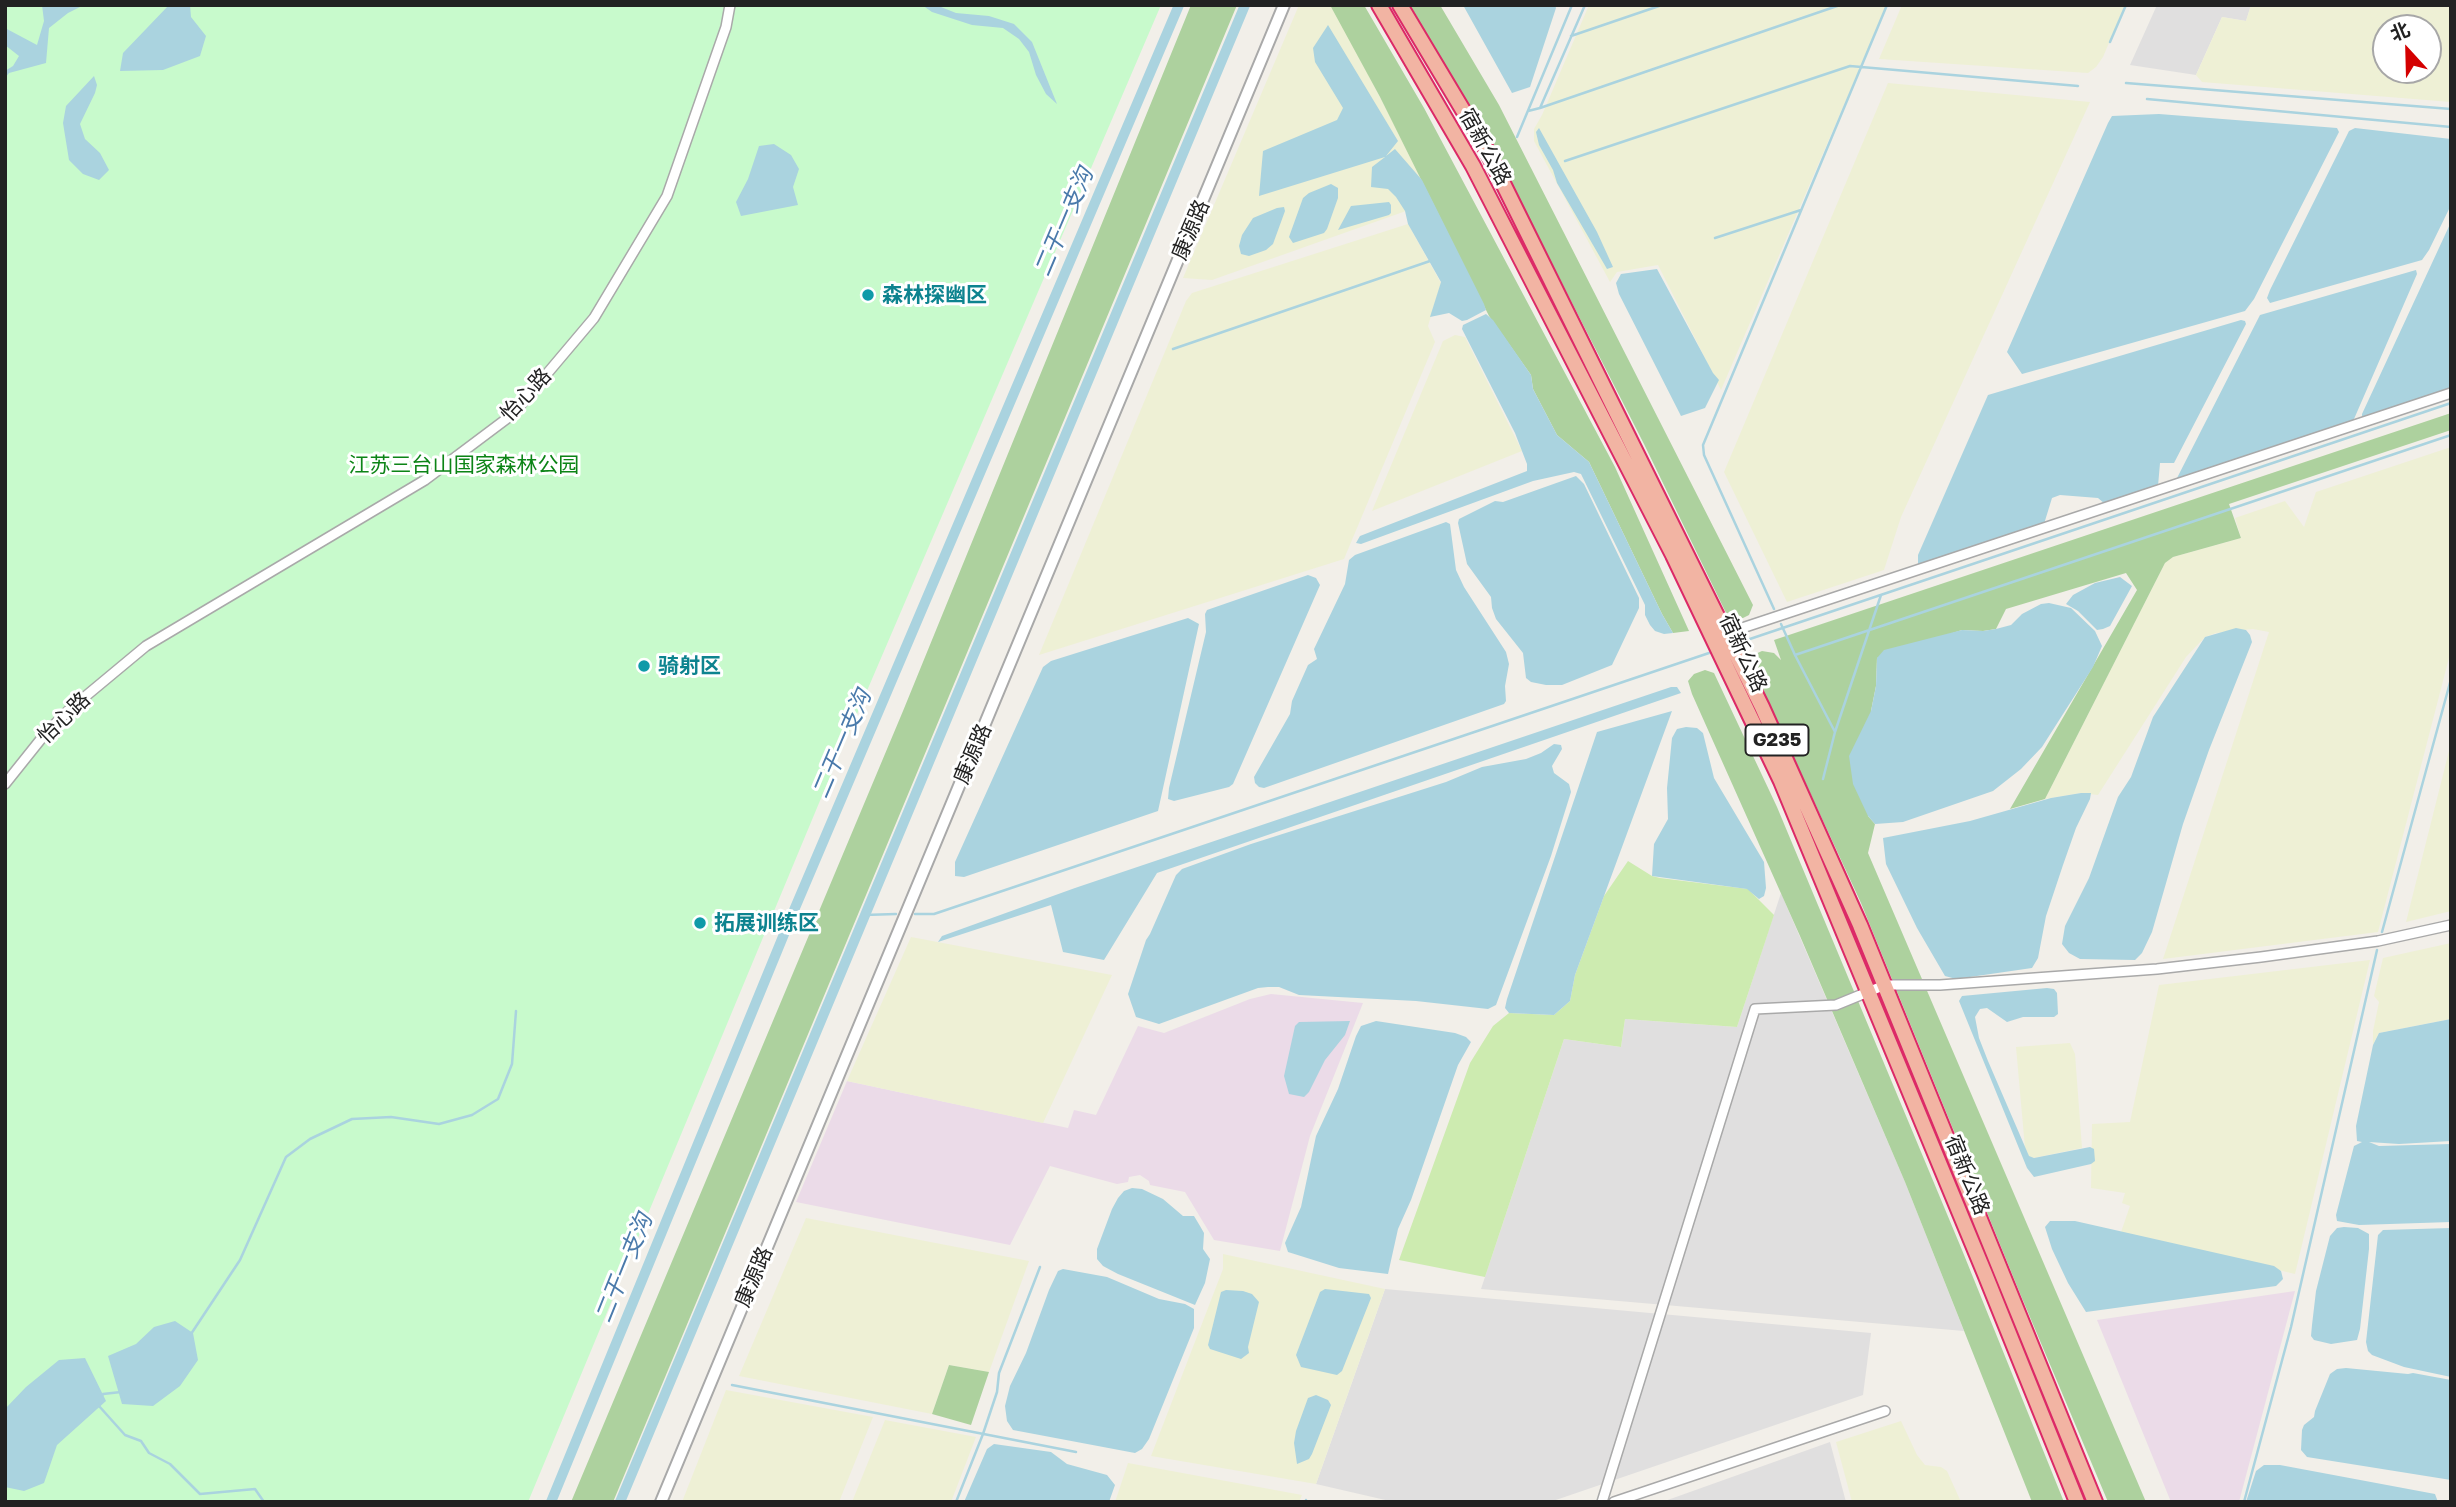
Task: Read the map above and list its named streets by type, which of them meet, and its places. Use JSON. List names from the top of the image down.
{
  "streets": {
    "highway": ["宿新公路", "G235"],
    "street": ["康源路", "怡心路"]
  },
  "water": ["二干一支沟"],
  "parks": ["江苏三台山国家森林公园"],
  "places": ["森林探幽区", "骑射区", "拓展训练区"],
  "north": "top"
}
